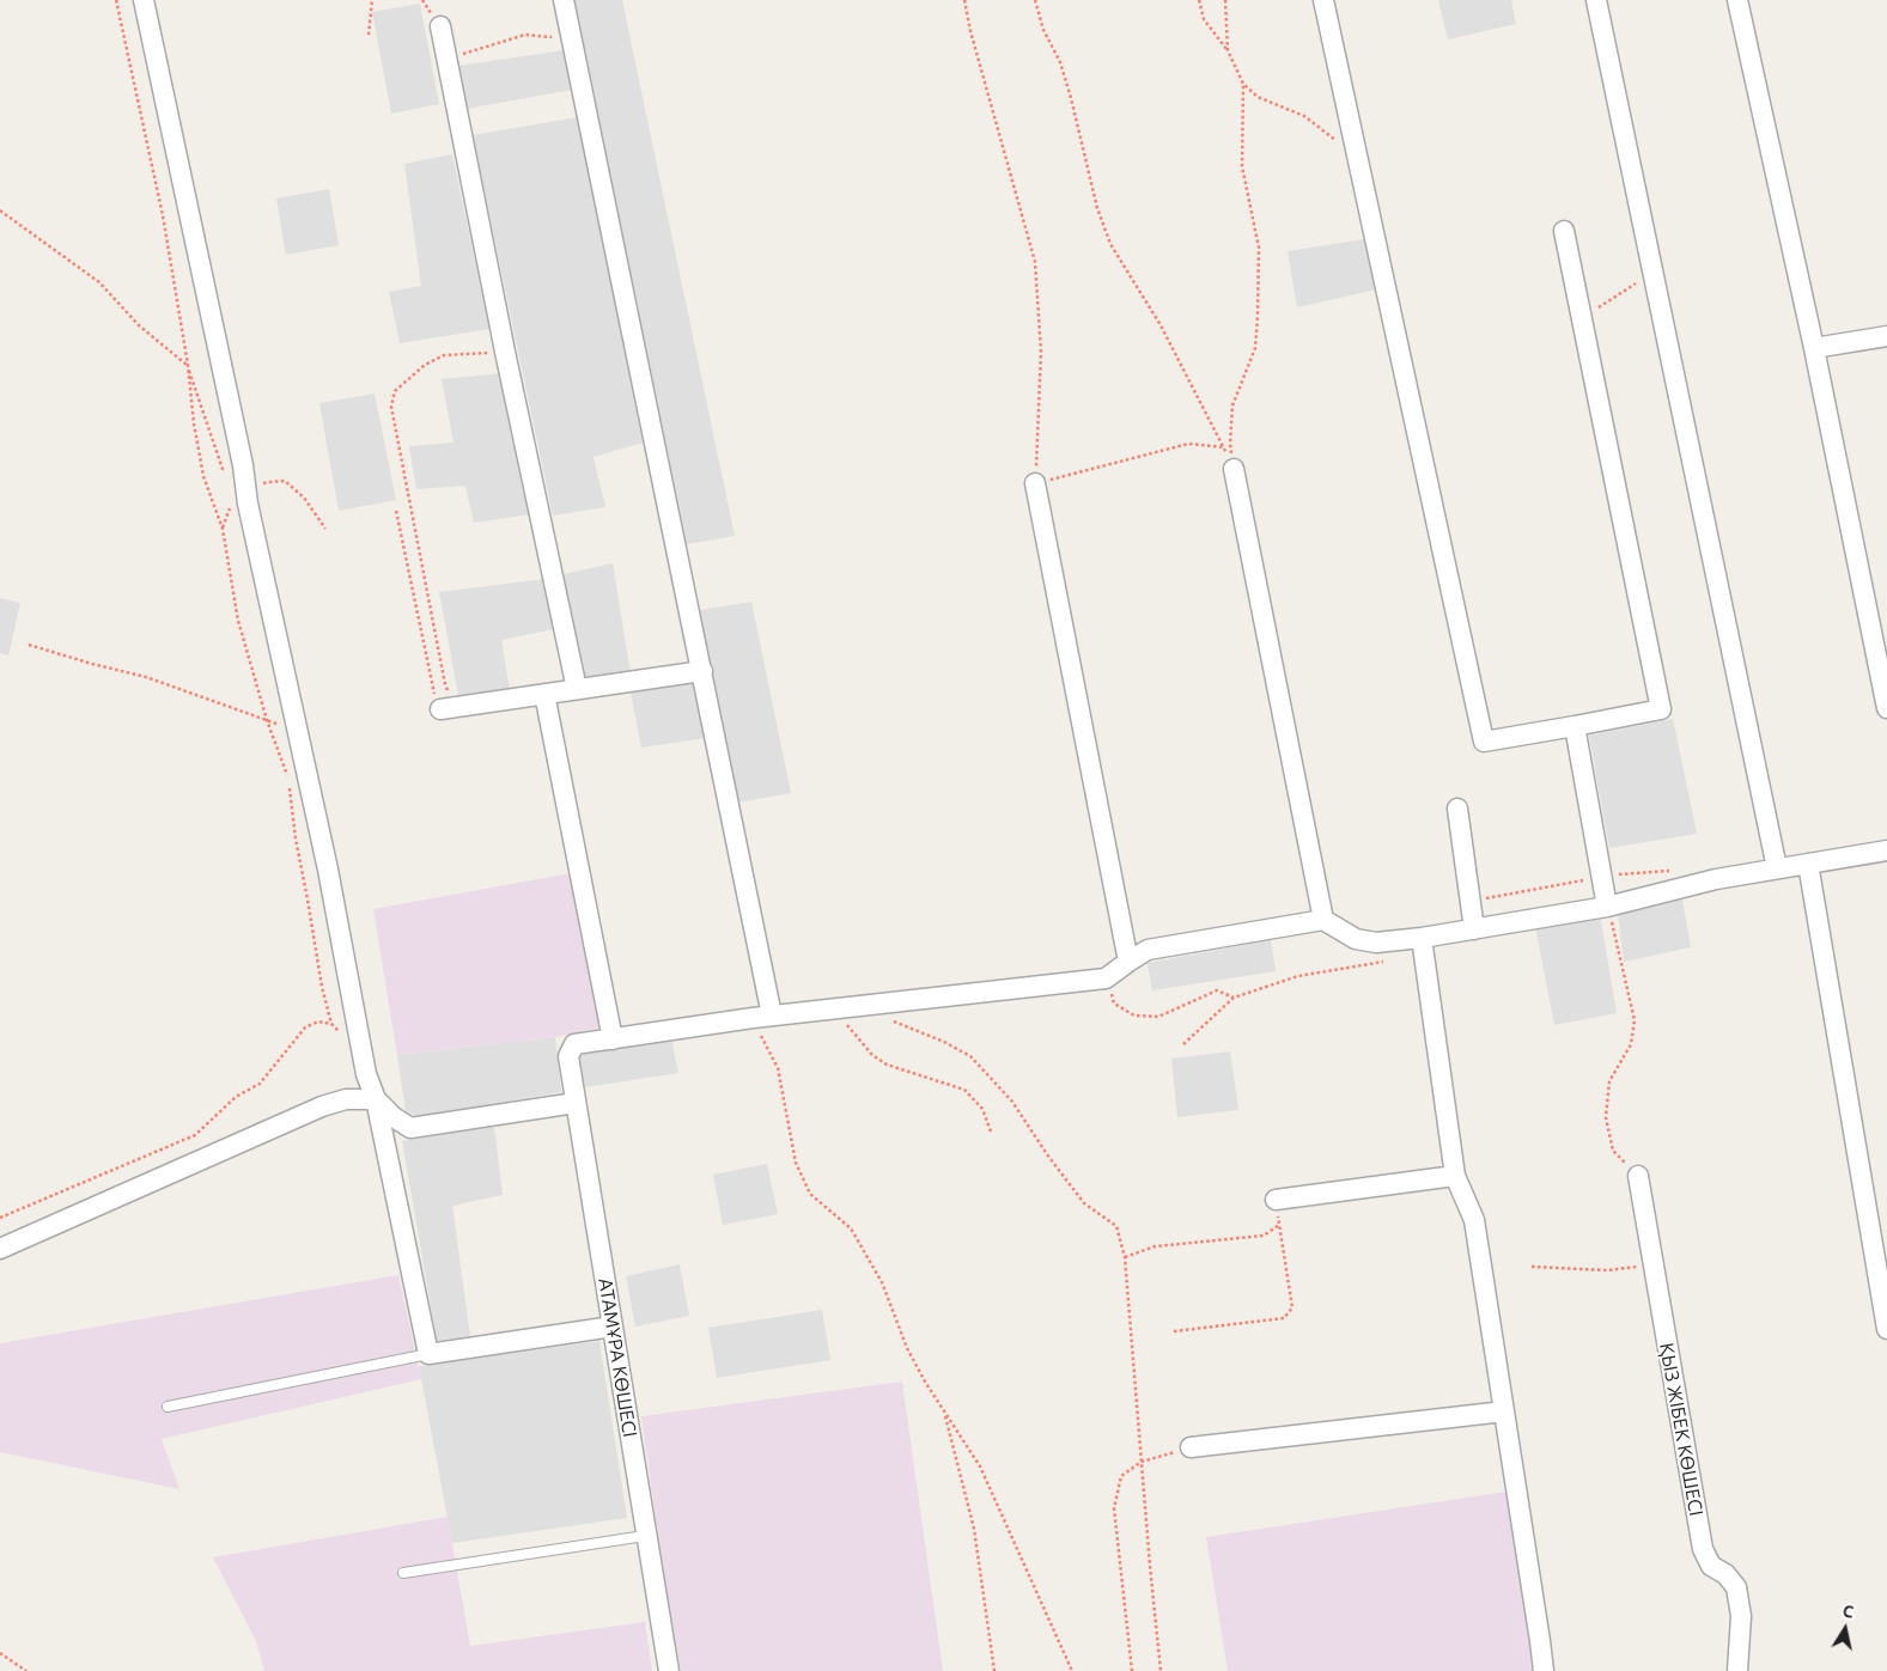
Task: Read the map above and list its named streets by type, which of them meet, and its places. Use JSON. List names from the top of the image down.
{
  "streets": {
    "street": ["АТАМҰРА КӨШЕСІ", "ҚЫЗ ЖІБЕК КӨШЕСІ"]
  },
  "north": "top"
}
